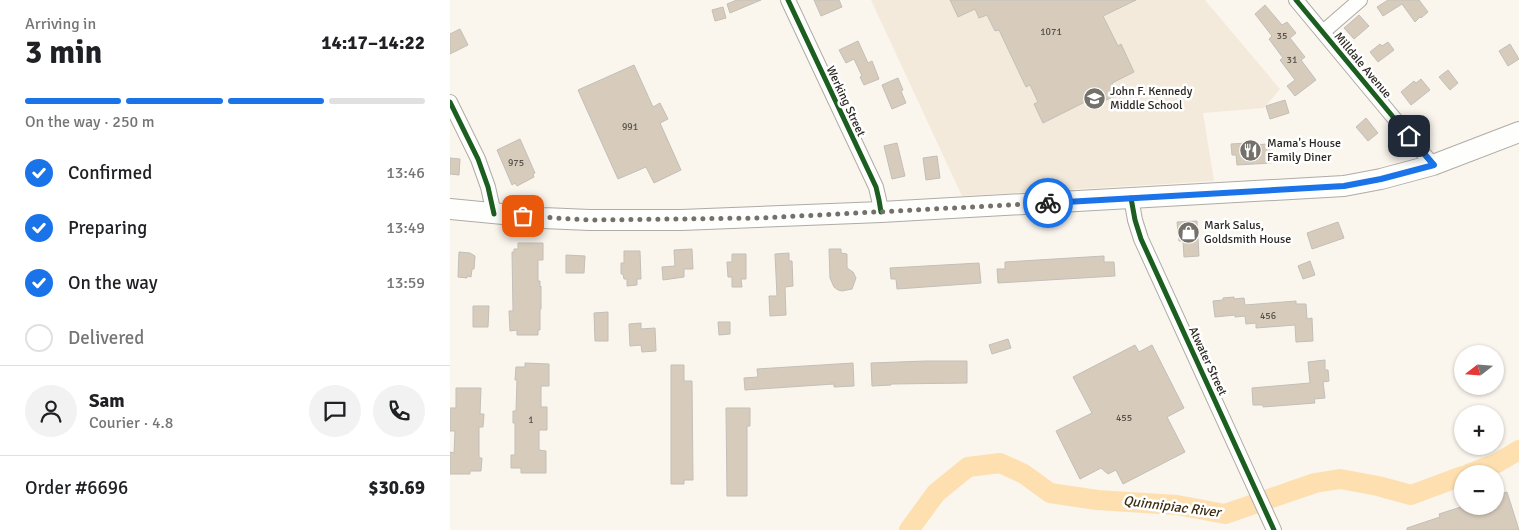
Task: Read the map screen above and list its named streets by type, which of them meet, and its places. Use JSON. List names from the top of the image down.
{
  "streets": {
    "street": ["Milldale Avenue", "Werking Street", "Atwater Street"]
  },
  "water": ["Quinnipiac River"],
  "places": {
    "school or university": ["John F. Kennedy Middle School"],
    "restaurant": ["Mama's House Family Diner"],
    "shop": ["Mark Salus, Goldsmith House"]
  },
  "house_numbers": [
    "1071",
    "35",
    "31",
    "991",
    "975",
    "456",
    "455",
    "1"
  ],
  "north": "left",
  "page": {
    "heading": ["3 min", "Arriving in", "14:17–14:22"],
    "panel": [
      "Sam",
      "Courier · 4.8",
      "Order #6696",
      "$30.69"
    ],
    "bar": "On the way · 250 m",
    "list": [
      ["Confirmed", "13:46"],
      ["Preparing", "13:49"],
      ["On the way", "13:59"],
      "Delivered"
    ],
    "map_buttons": ["+", "−"]
  }
}
